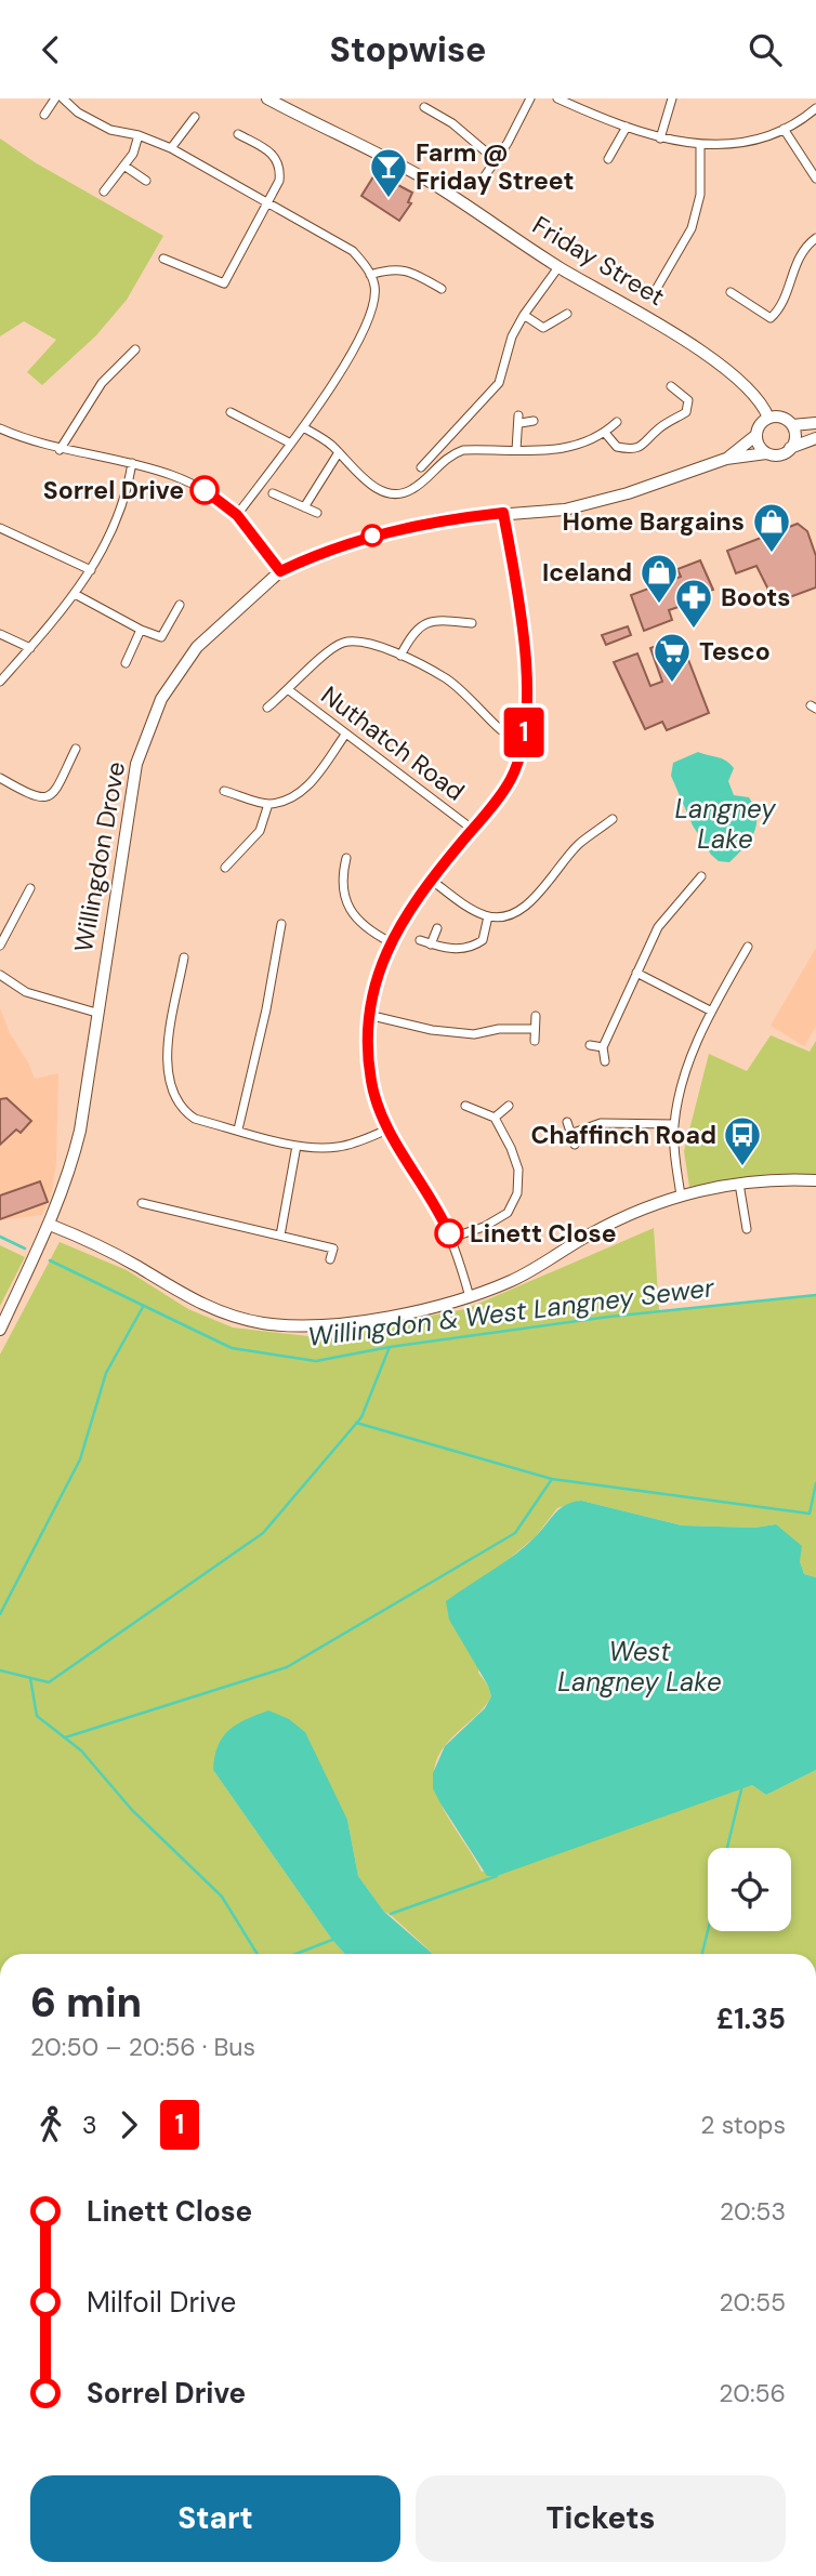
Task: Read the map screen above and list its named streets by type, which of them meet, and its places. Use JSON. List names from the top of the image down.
{
  "streets": {
    "main road": ["Friday Street", "Willingdon Drove"],
    "street": ["Nuthatch Road"]
  },
  "crossings": [
    ["Friday Street", "Willingdon Drove"]
  ],
  "water": ["Langney Lake", "Willingdon & West Langney Sewer", "West Langney Lake"],
  "places": {
    "bar": ["Farm @ Friday Street"],
    "other": ["Sorrel Drive", "Linett Close"],
    "shop": ["Home Bargains", "Iceland"],
    "pharmacy": ["Boots"],
    "supermarket": ["Tesco"],
    "bus stop": ["Chaffinch Road"]
  },
  "lines": ["bus line 1"],
  "page": {
    "header": "Stopwise",
    "on_map": "1",
    "heading": ["6 min", "20:50 – 20:56 · Bus", "£1.35"],
    "legs": ["3", "1", "2 stops"],
    "list": [
      {
        "name": "Linett Close",
        "value": "20:53"
      },
      {
        "name": "Milfoil Drive",
        "value": "20:55"
      },
      {
        "name": "Sorrel Drive",
        "value": "20:56"
      }
    ],
    "buttons": ["Start", "Tickets"]
  }
}
